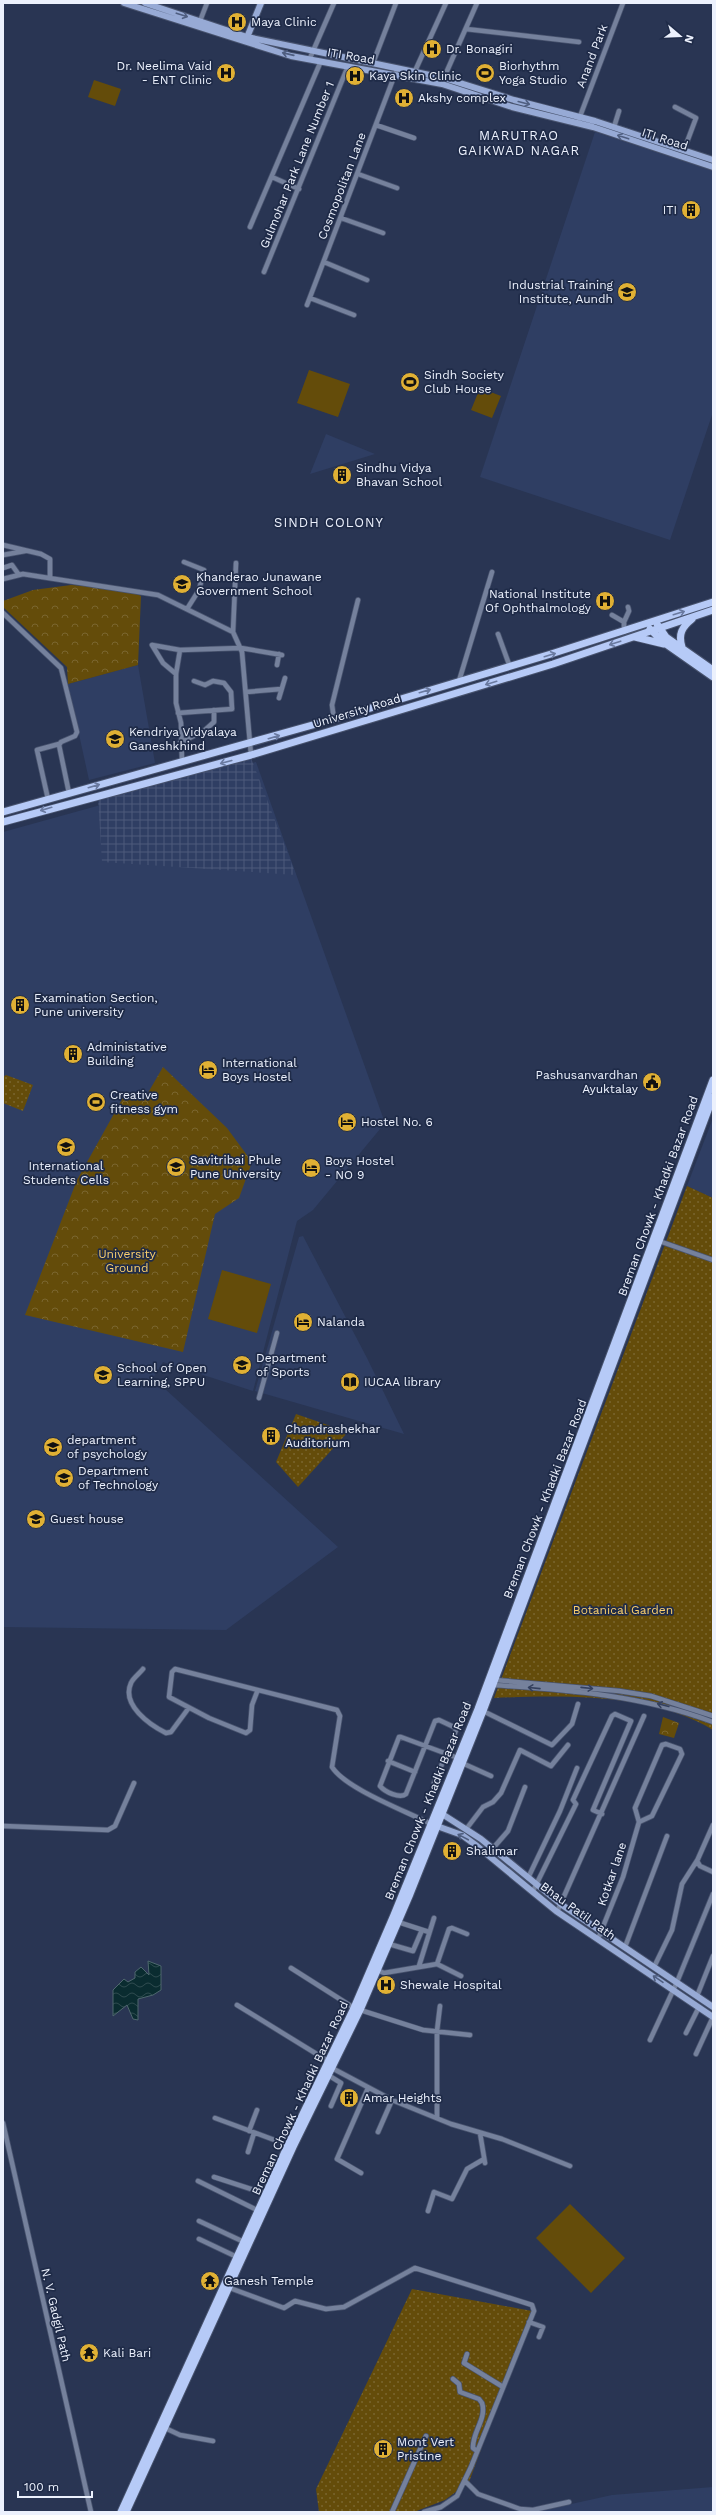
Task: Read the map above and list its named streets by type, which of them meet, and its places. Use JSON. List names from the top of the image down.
{
  "streets": {
    "main road": [
      "ITI Road",
      "University Road",
      "Breman Chowk - Khadki Bazar Road",
      "Bhau Patil Path"
    ],
    "street": [
      "Anand Park",
      "Gulmohar Park Lane Number 1",
      "Cosmopolitan Lane",
      "Kotkar lane",
      "N. V. Gadgil Path"
    ]
  },
  "crossings": [
    ["ITI Road", "Anand Park"],
    ["ITI Road", "Gulmohar Park Lane Number 1"],
    ["ITI Road", "Cosmopolitan Lane"],
    ["Breman Chowk - Khadki Bazar Road", "Bhau Patil Path"],
    ["Kotkar lane", "Bhau Patil Path"]
  ],
  "districts": ["MARUTRAO GAIKWAD NAGAR", "SINDH COLONY"],
  "parks": ["University Ground", "Botanical Garden"],
  "places": {
    "hospital": [
      "Maya Clinic",
      "Dr. Bonagiri",
      "Dr. Neelima Vaid - ENT Clinic",
      "Kaya Skin Clinic",
      "Akshy complex",
      "National Institute Of Ophthalmology",
      "Shewale Hospital"
    ],
    "sports": ["Biorhythm Yoga Studio", "Sindh Society Club House", "Creative fitness gym"],
    "building": [
      "ITI",
      "Sindhu Vidya Bhavan School",
      "Examination Section, Pune university",
      "Administative Building",
      "Chandrashekhar Auditorium",
      "Shalimar",
      "Amar Heights",
      "Mont Vert Pristine"
    ],
    "school or university": [
      "Industrial Training Institute, Aundh",
      "Khanderao Junawane Government School",
      "Kendriya Vidyalaya Ganeshkhind",
      "International Students Cells",
      "Savitribai Phule Pune University",
      "Department of Sports",
      "School of Open Learning, SPPU",
      "department of psychology",
      "Department of Technology",
      "Guest house"
    ],
    "hotel": [
      "International Boys Hostel",
      "Hostel No. 6",
      "Boys Hostel - NO 9",
      "Nalanda"
    ],
    "public building": ["Pashusanvardhan Ayuktalay"],
    "library": ["IUCAA library"],
    "temple": ["Ganesh Temple", "Kali Bari"]
  },
  "scale_bar": "100 m",
  "north": "right"
}
